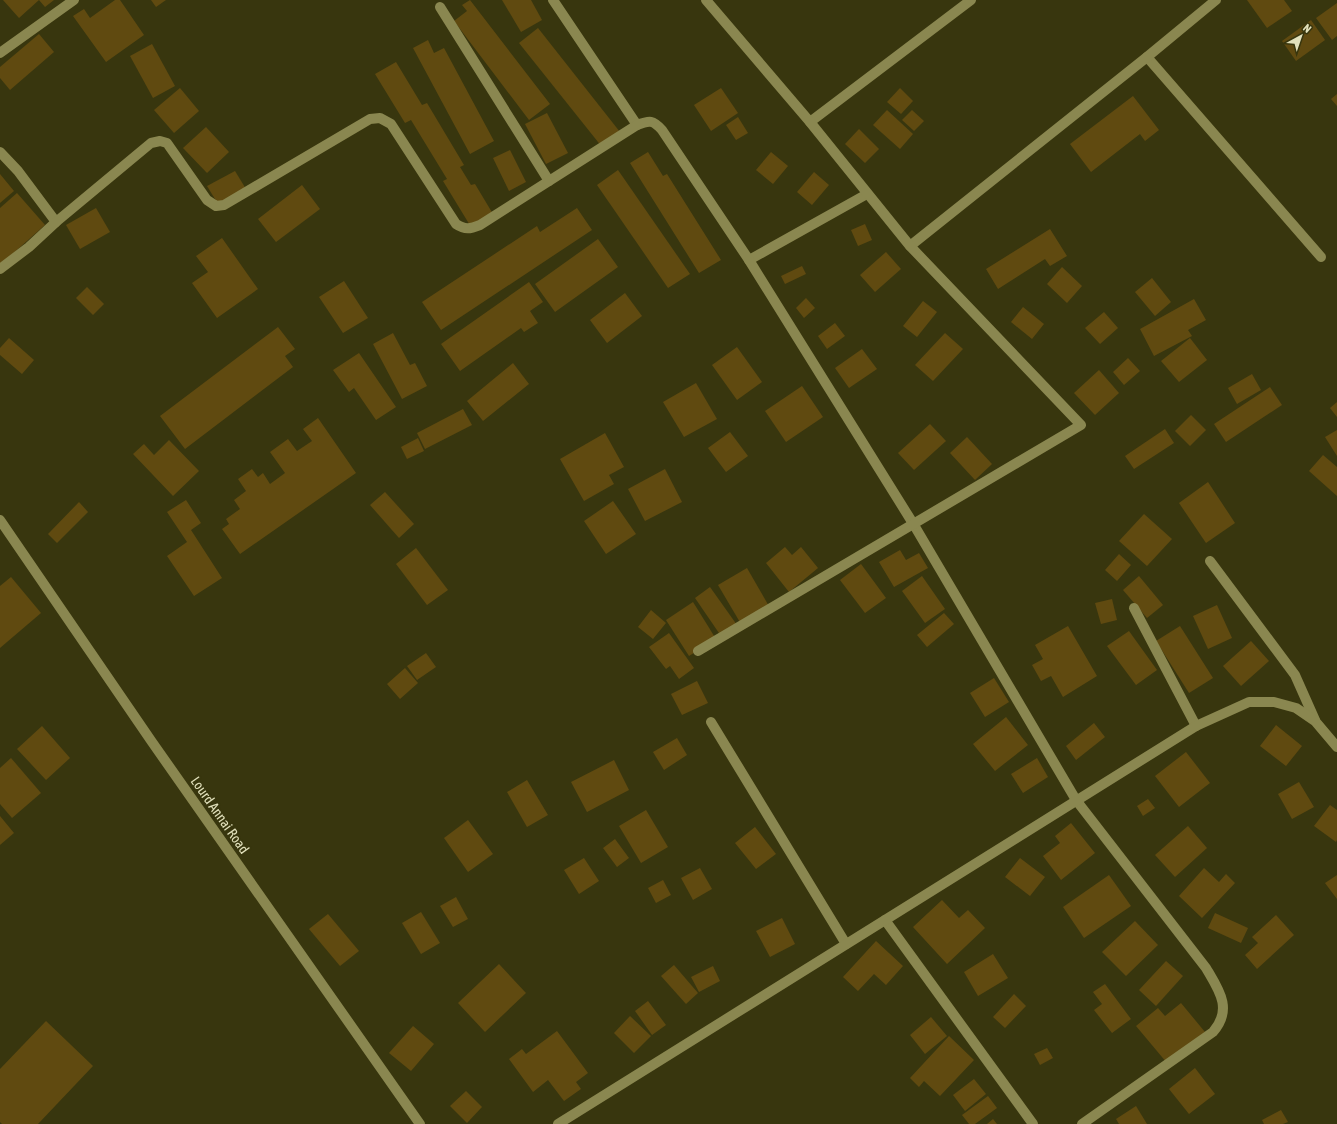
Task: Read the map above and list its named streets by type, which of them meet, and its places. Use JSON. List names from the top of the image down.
{
  "streets": {
    "street": ["Lourd Annai Road"]
  },
  "north": "top right"
}
